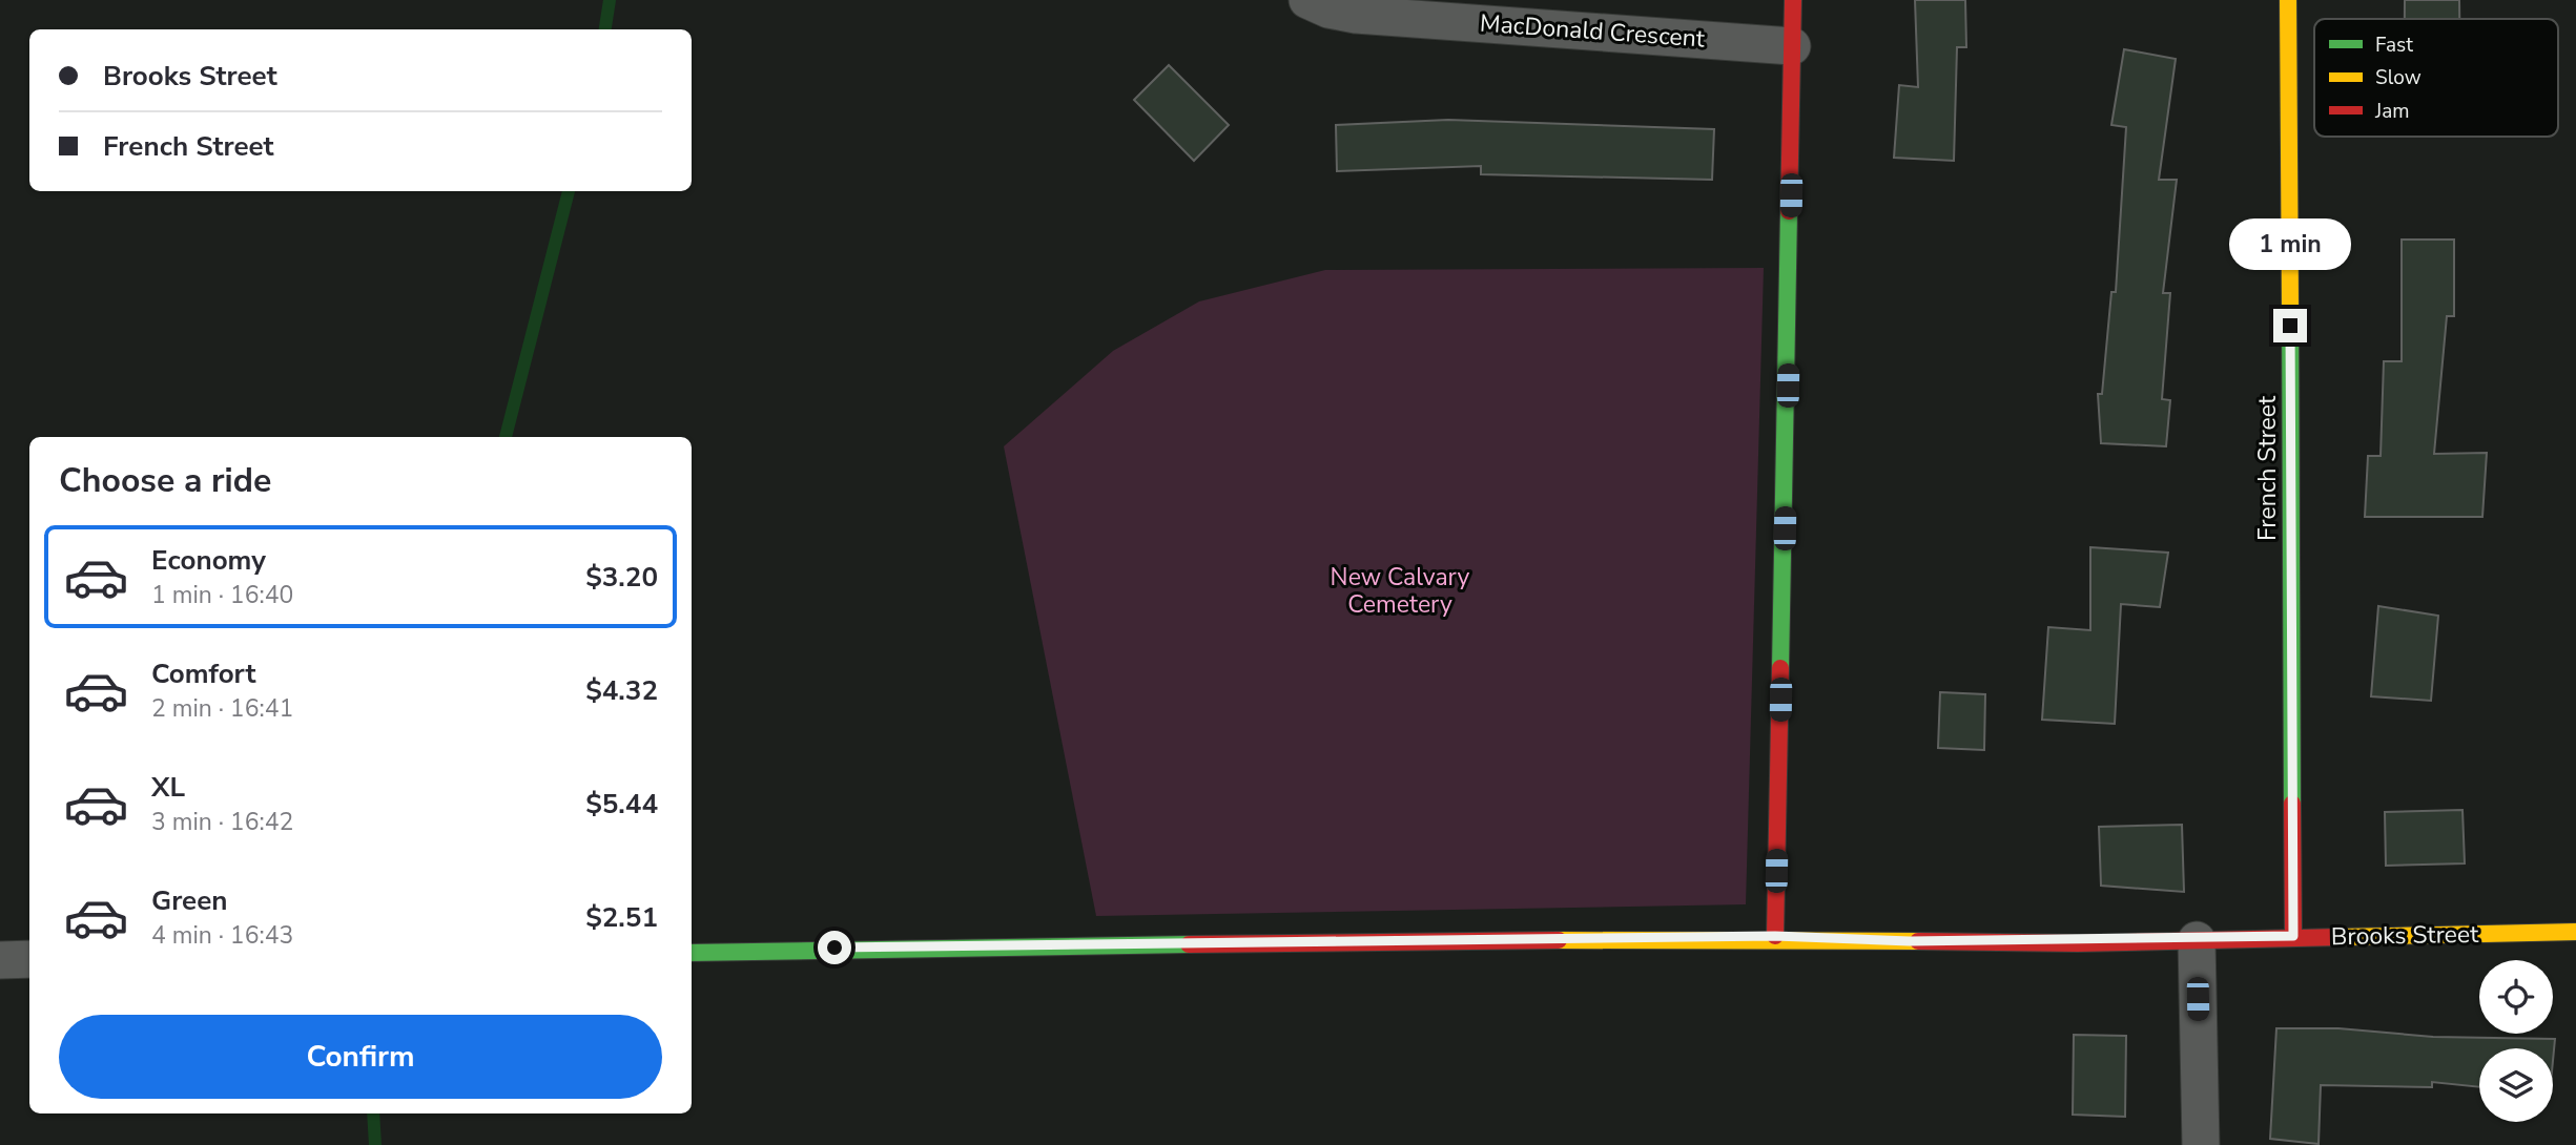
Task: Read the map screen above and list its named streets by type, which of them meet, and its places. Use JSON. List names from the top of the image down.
{
  "streets": {
    "street": ["MacDonald Crescent", "French Street", "Brooks Street"]
  },
  "crossings": [
    ["French Street", "Brooks Street"]
  ],
  "parks": ["New Calvary Cemetery"],
  "legend": ["Fast", "Slow", "Jam"],
  "page": {
    "banner": ["Brooks Street", "French Street"],
    "bubble": "1 min",
    "heading": "Choose a ride",
    "list": [
      {
        "name": "Economy",
        "note": "1 min · 16:40",
        "value": "$3.20"
      },
      {
        "name": "Comfort",
        "note": "2 min · 16:41",
        "value": "$4.32"
      },
      {
        "name": "XL",
        "note": "3 min · 16:42",
        "value": "$5.44"
      },
      {
        "name": "Green",
        "note": "4 min · 16:43",
        "value": "$2.51"
      }
    ],
    "buttons": "Confirm"
  }
}
